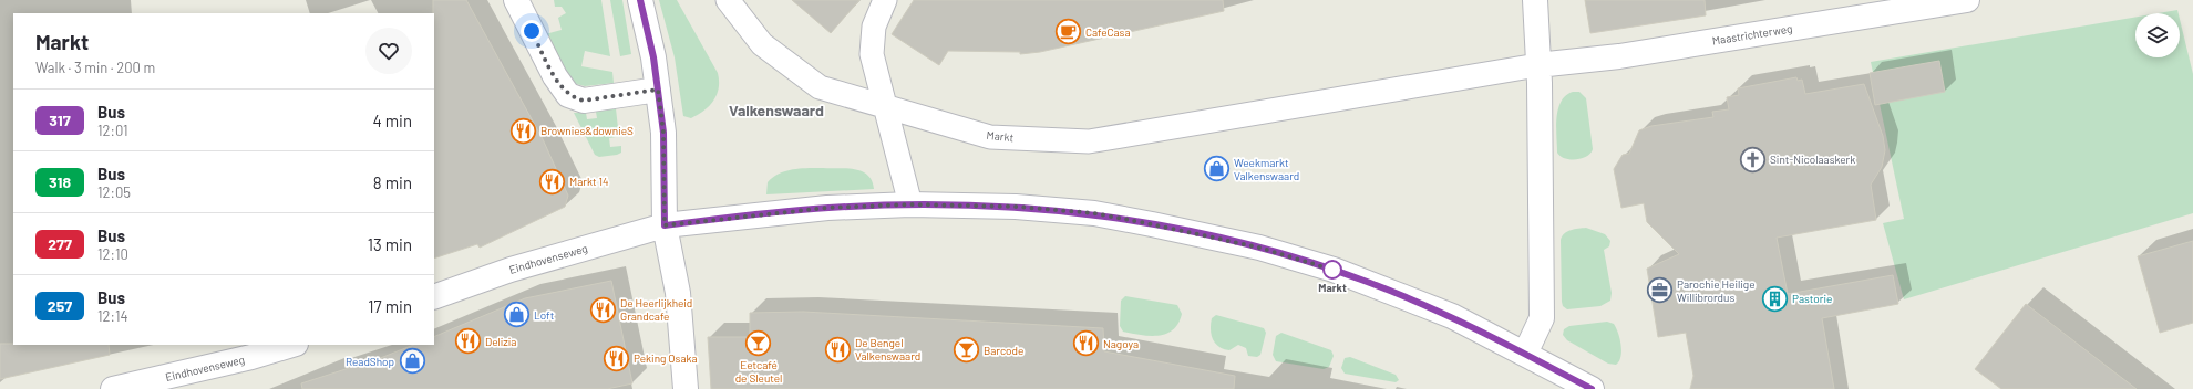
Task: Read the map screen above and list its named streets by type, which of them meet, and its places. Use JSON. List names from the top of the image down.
{
  "streets": {
    "street": ["Maastrichterweg", "Markt", "Eindhovenseweg"]
  },
  "crossings": [
    ["Maastrichterweg", "Markt"]
  ],
  "districts": ["Valkenswaard"],
  "places": {
    "cafe": ["CafeCasa"],
    "restaurant": [
      "Brownies&downieS",
      "Markt 14",
      "De Heerlijkheid Grandcafe",
      "Delizia",
      "Nagoya",
      "De Bengel Valkenswaard",
      "Peking Osaka"
    ],
    "church": ["Sint-Nicolaaskerk"],
    "shop": ["Weekmarkt Valkenswaard", "Loft", "ReadShop"],
    "other": ["Markt"],
    "office": ["Parochie Heilige Willibrordus"],
    "building": ["Pastorie"],
    "bar": ["Eetcafé de Sleutel", "Barcode"]
  },
  "lines": ["bus line 317"],
  "page": {
    "heading": ["Markt", "Walk · 3 min · 200 m"],
    "list": [
      {
        "mark": "317",
        "name": "Bus",
        "note": "12:01",
        "value": "4 min"
      },
      {
        "mark": "318",
        "name": "Bus",
        "note": "12:05",
        "value": "8 min"
      },
      {
        "mark": "277",
        "name": "Bus",
        "note": "12:10",
        "value": "13 min"
      },
      {
        "mark": "257",
        "name": "Bus",
        "note": "12:14",
        "value": "17 min"
      }
    ]
  }
}
